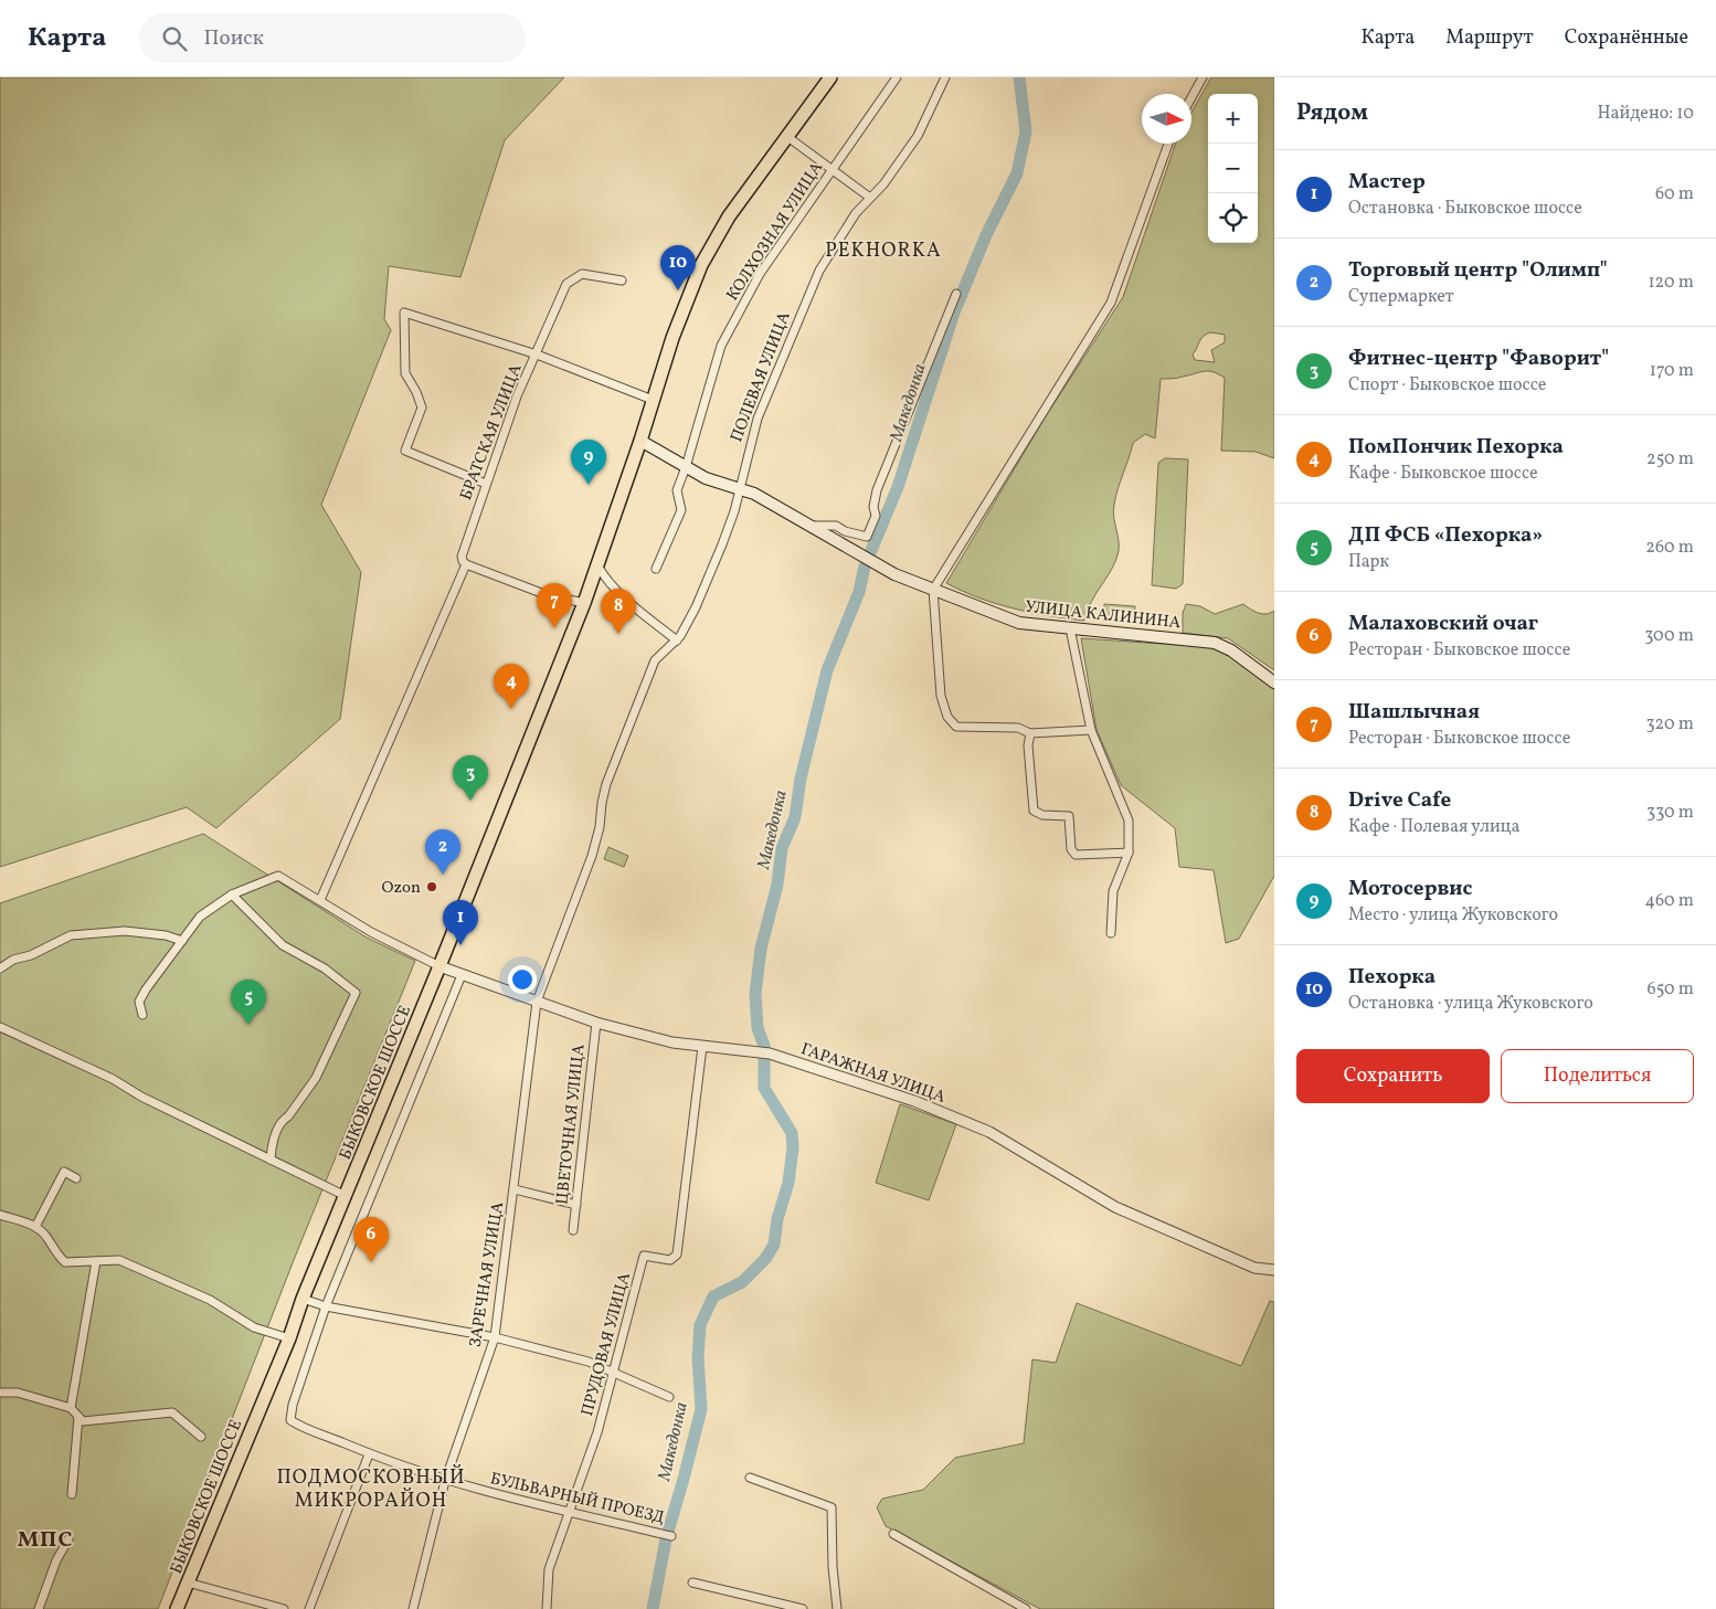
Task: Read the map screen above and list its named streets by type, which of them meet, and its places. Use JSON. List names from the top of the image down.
{
  "streets": {
    "main road": ["УЛИЦА КАЛИНИНА", "БЫКОВСКОЕ ШОССЕ"],
    "street": [
      "КОЛХОЗНАЯ УЛИЦА",
      "ПОЛЕВАЯ УЛИЦА",
      "БРАТСКАЯ УЛИЦА",
      "ГАРАЖНАЯ УЛИЦА",
      "ЦВЕТОЧНАЯ УЛИЦА",
      "ЗАРЕЧНАЯ УЛИЦА",
      "ПРУДОВАЯ УЛИЦА",
      "БУЛЬВАРНЫЙ ПРОЕЗД"
    ]
  },
  "crossings": [
    ["КОЛХОЗНАЯ УЛИЦА", "УЛИЦА КАЛИНИНА"],
    ["ПОЛЕВАЯ УЛИЦА", "УЛИЦА КАЛИНИНА"],
    ["ПОЛЕВАЯ УЛИЦА", "ЗАРЕЧНАЯ УЛИЦА"],
    ["УЛИЦА КАЛИНИНА", "БЫКОВСКОЕ ШОССЕ"],
    ["ГАРАЖНАЯ УЛИЦА", "БЫКОВСКОЕ ШОССЕ"],
    ["ГАРАЖНАЯ УЛИЦА", "ЦВЕТОЧНАЯ УЛИЦА"],
    ["ГАРАЖНАЯ УЛИЦА", "ЗАРЕЧНАЯ УЛИЦА"],
    ["ГАРАЖНАЯ УЛИЦА", "ПРУДОВАЯ УЛИЦА"],
    ["ЗАРЕЧНАЯ УЛИЦА", "БУЛЬВАРНЫЙ ПРОЕЗД"],
    ["ПРУДОВАЯ УЛИЦА", "БУЛЬВАРНЫЙ ПРОЕЗД"]
  ],
  "districts": ["PEKHORKA", "ПОДМОСКОВНЫЙ МИКРОРАЙОН", "МПС"],
  "water": ["Македонка"],
  "places": ["Ozon"],
  "north": "right",
  "page": {
    "header": "Карта",
    "search": "Поиск",
    "nav": ["Карта", "Маршрут", "Сохранённые"],
    "heading": ["Рядом", "Найдено: 10"],
    "map_buttons": ["+", "−"],
    "list": [
      {
        "mark": "1",
        "name": "Мастер",
        "note": "Остановка · Быковское шоссе",
        "value": "60 m"
      },
      {
        "mark": "2",
        "name": "Торговый центр \"Олимп\"",
        "note": "Супермаркет",
        "value": "120 m"
      },
      {
        "mark": "3",
        "name": "Фитнес-центр \"Фаворит\"",
        "note": "Спорт · Быковское шоссе",
        "value": "170 m"
      },
      {
        "mark": "4",
        "name": "ПомПончик Пехорка",
        "note": "Кафе · Быковское шоссе",
        "value": "250 m"
      },
      {
        "mark": "5",
        "name": "ДП ФСБ «Пехорка»",
        "note": "Парк",
        "value": "260 m"
      },
      {
        "mark": "6",
        "name": "Малаховский очаг",
        "note": "Ресторан · Быковское шоссе",
        "value": "300 m"
      },
      {
        "mark": "7",
        "name": "Шашлычная",
        "note": "Ресторан · Быковское шоссе",
        "value": "320 m"
      },
      {
        "mark": "8",
        "name": "Drive Cafe",
        "note": "Кафе · Полевая улица",
        "value": "330 m"
      },
      {
        "mark": "9",
        "name": "Мотосервис",
        "note": "Место · улица Жуковского",
        "value": "460 m"
      },
      {
        "mark": "10",
        "name": "Пехорка",
        "note": "Остановка · улица Жуковского",
        "value": "650 m"
      }
    ],
    "pins": [
      "10",
      "9",
      "7",
      "8",
      "4",
      "3",
      "2",
      "1",
      "5",
      "6"
    ],
    "buttons": ["Сохранить", "Поделиться"]
  }
}
